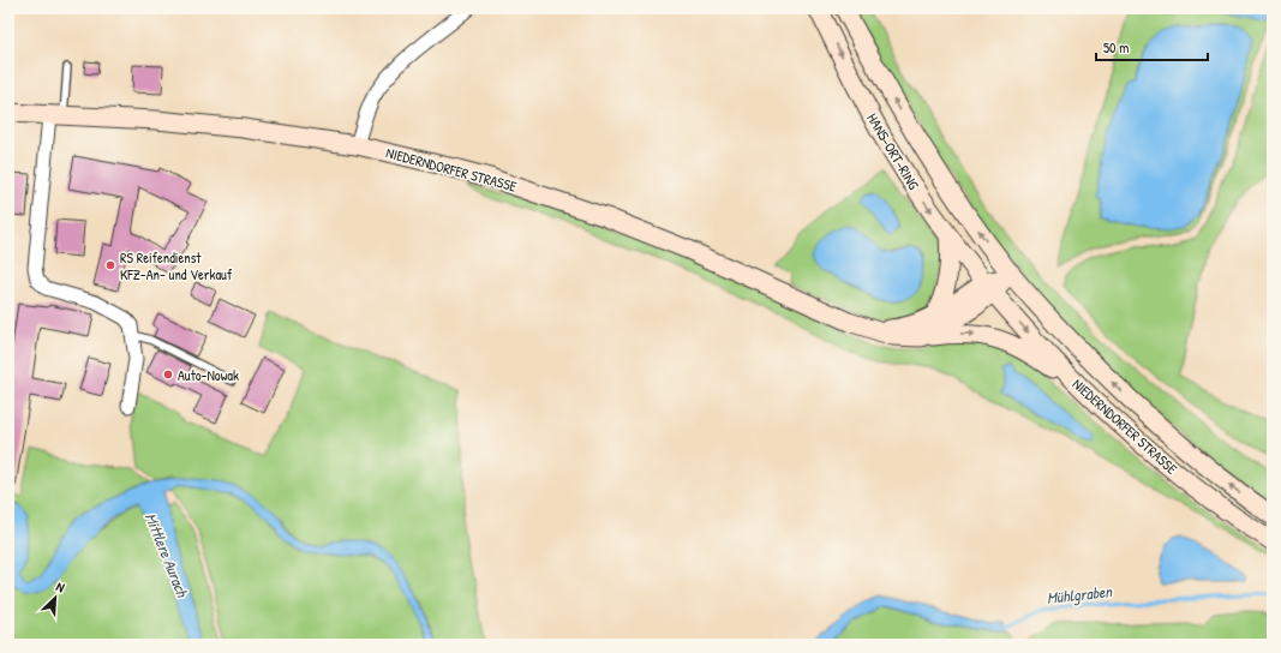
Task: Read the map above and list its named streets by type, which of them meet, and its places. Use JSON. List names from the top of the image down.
{
  "streets": {
    "main road": ["HANS-ORT-RING", "NIEDERNDORFER STRASSE"]
  },
  "crossings": [
    ["HANS-ORT-RING", "NIEDERNDORFER STRASSE"]
  ],
  "water": ["Mittlere Aurach", "Mühlgraben"],
  "places": ["RS Reifendienst KFZ-An- und Verkauf", "Auto-Nowak"],
  "scale_bar": "50 m",
  "north": "top right"
}
